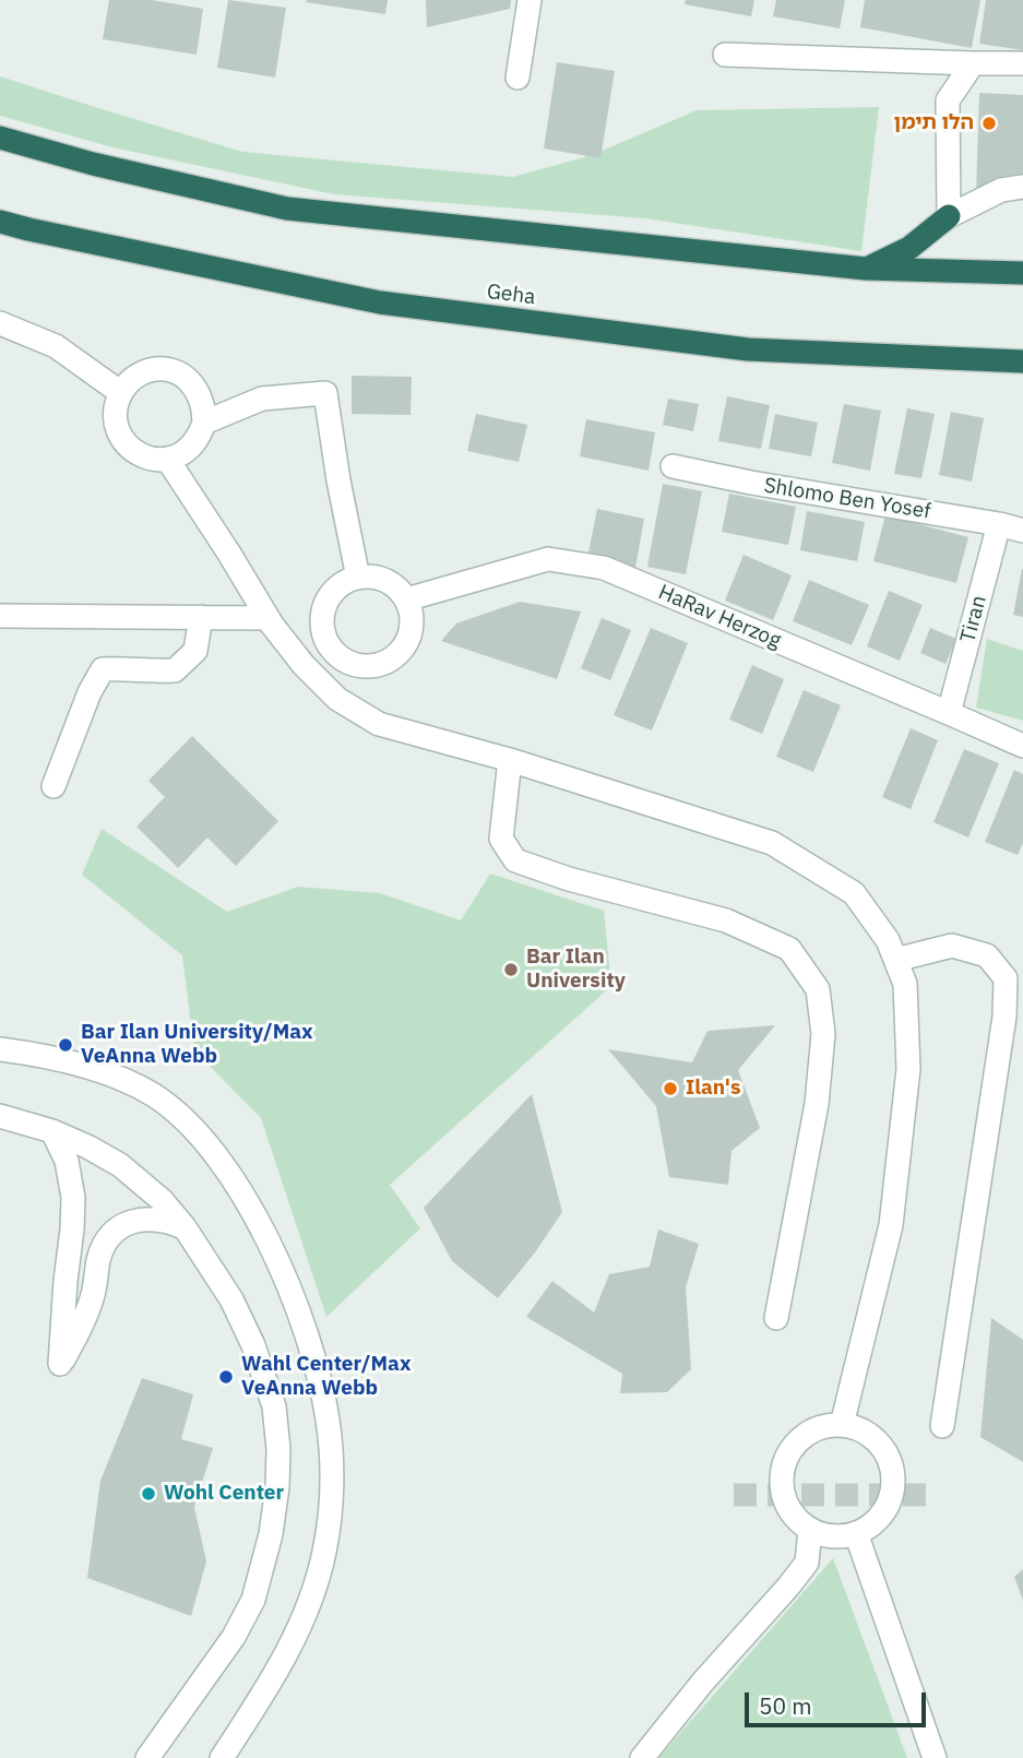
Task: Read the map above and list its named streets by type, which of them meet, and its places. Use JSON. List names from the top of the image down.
{
  "streets": {
    "highway": ["Geha"],
    "street": ["Shlomo Ben Yosef", "HaRav Herzog", "Tiran"]
  },
  "crossings": [
    ["Shlomo Ben Yosef", "Tiran"],
    ["HaRav Herzog", "Tiran"]
  ],
  "places": [
    "הלו תימן",
    "Bar Ilan University",
    "Bar Ilan University/Max VeAnna Webb",
    "Ilan's",
    "Wahl Center/Max VeAnna Webb",
    "Wohl Center"
  ],
  "scale_bar": "50 m"
}
